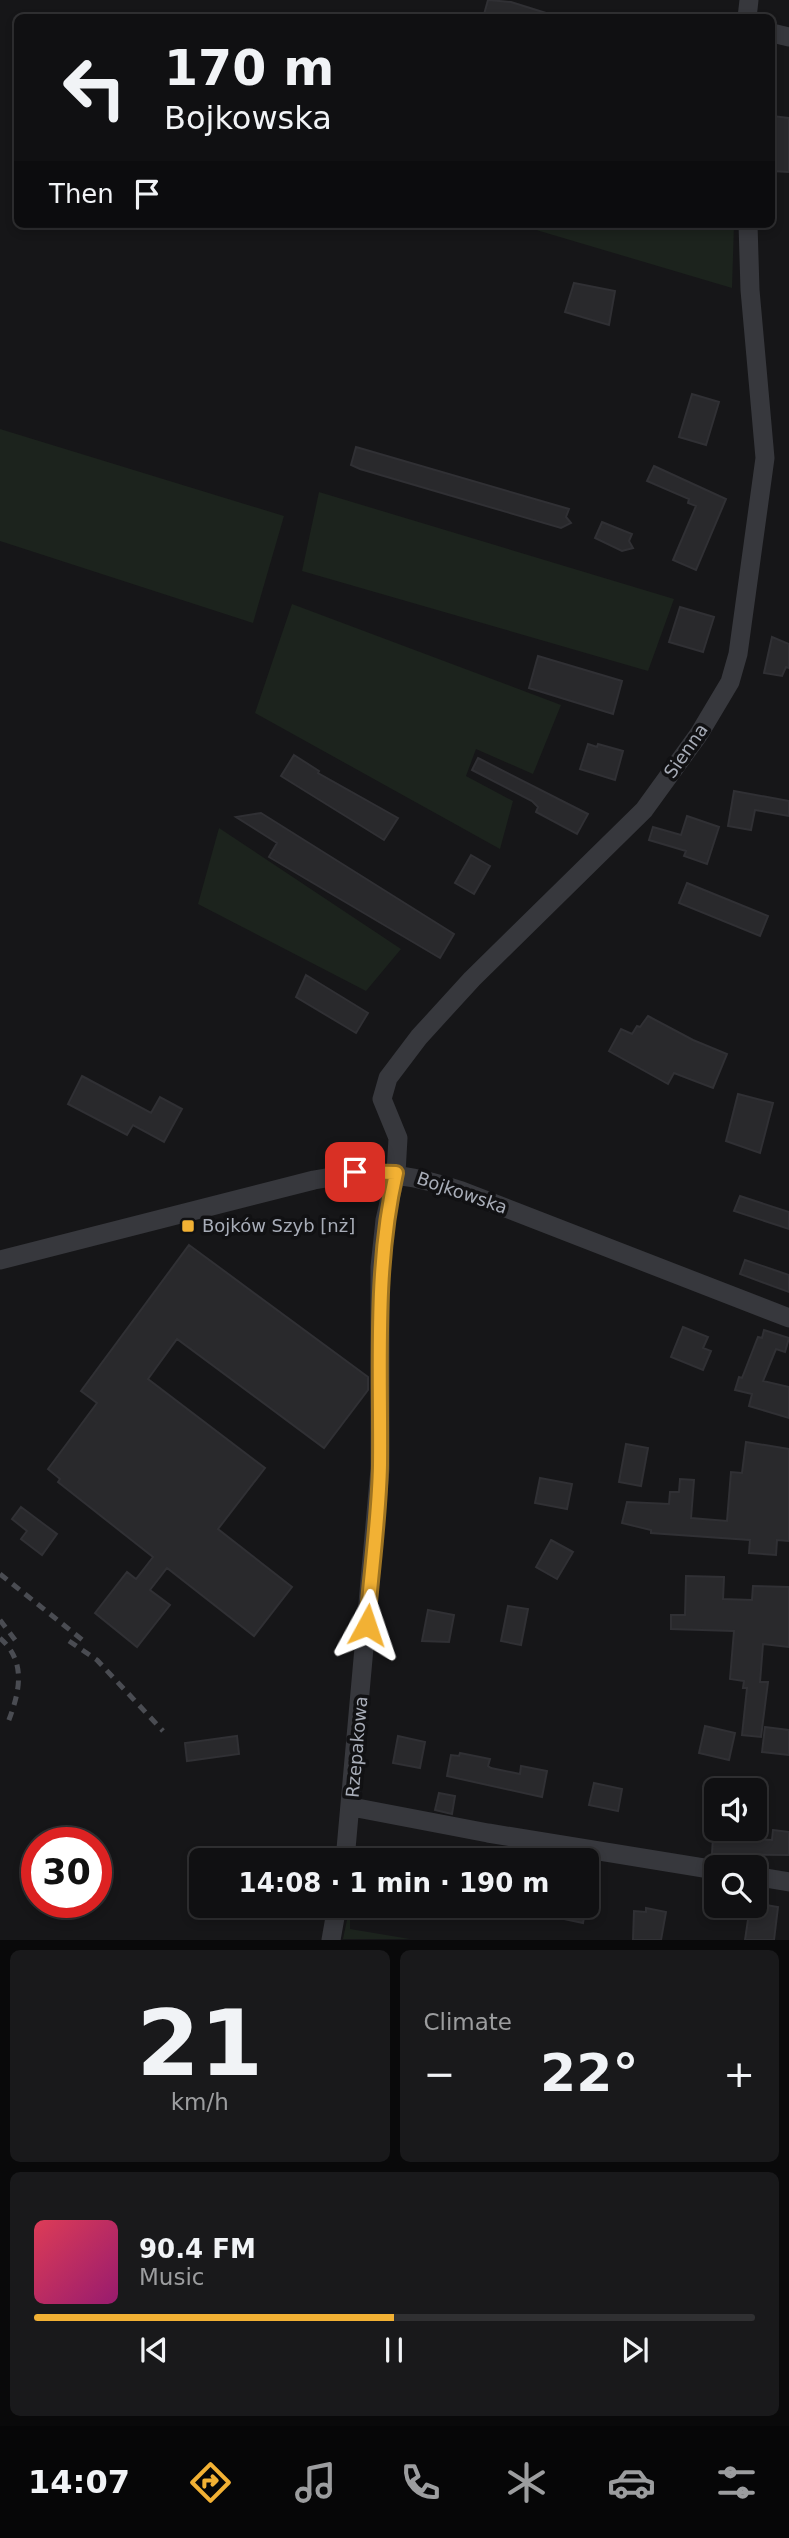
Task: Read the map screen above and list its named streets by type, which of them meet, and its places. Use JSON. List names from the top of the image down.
{
  "streets": {
    "street": ["Sienna", "Bojkowska", "Rzepakowa"]
  },
  "crossings": [
    ["Sienna", "Bojkowska"],
    ["Sienna", "Rzepakowa"],
    ["Bojkowska", "Rzepakowa"]
  ],
  "places": {
    "transit": ["Bojków Szyb [nż]"]
  },
  "page": {
    "turn": ["170 m", "Bojkowska"],
    "then": "Then",
    "limit": "30",
    "trip": "14:08 · 1 min · 190 m",
    "tile": [
      ["21", "km/h"],
      "Climate"
    ],
    "heat": ["−", "22°", "+"],
    "song": ["90.4 FM", "Music"],
    "tabs": "14:07"
  }
}
